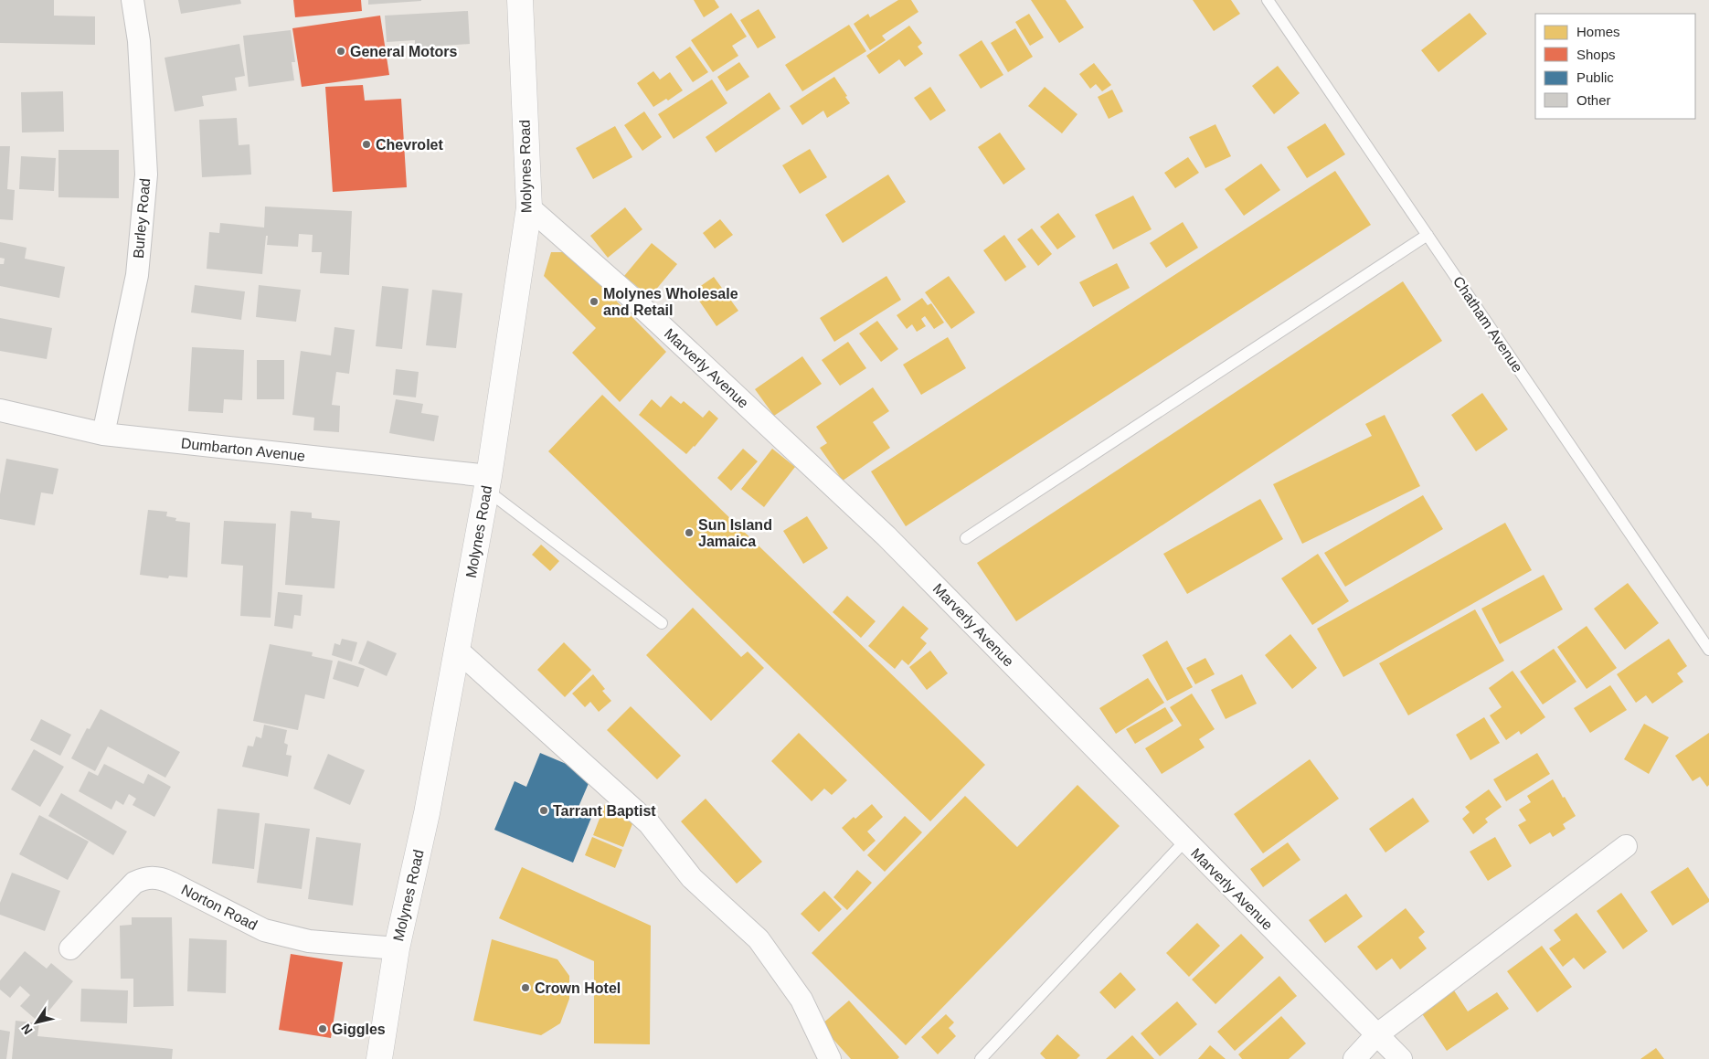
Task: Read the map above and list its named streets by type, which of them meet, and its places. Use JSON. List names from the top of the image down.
{
  "streets": {
    "main road": ["Molynes Road"],
    "street": [
      "Burley Road",
      "Marverly Avenue",
      "Dumbarton Avenue",
      "Norton Road"
    ],
    "lane": ["Chatham Avenue"]
  },
  "crossings": [
    ["Molynes Road", "Marverly Avenue"],
    ["Molynes Road", "Dumbarton Avenue"],
    ["Molynes Road", "Norton Road"],
    ["Burley Road", "Dumbarton Avenue"]
  ],
  "places": [
    "General Motors",
    "Chevrolet",
    "Molynes Wholesale and Retail",
    "Sun Island Jamaica",
    "Tarrant Baptist",
    "Crown Hotel",
    "Giggles"
  ],
  "legend": [
    "Homes",
    "Shops",
    "Public",
    "Other"
  ],
  "north": "bottom left"
}
